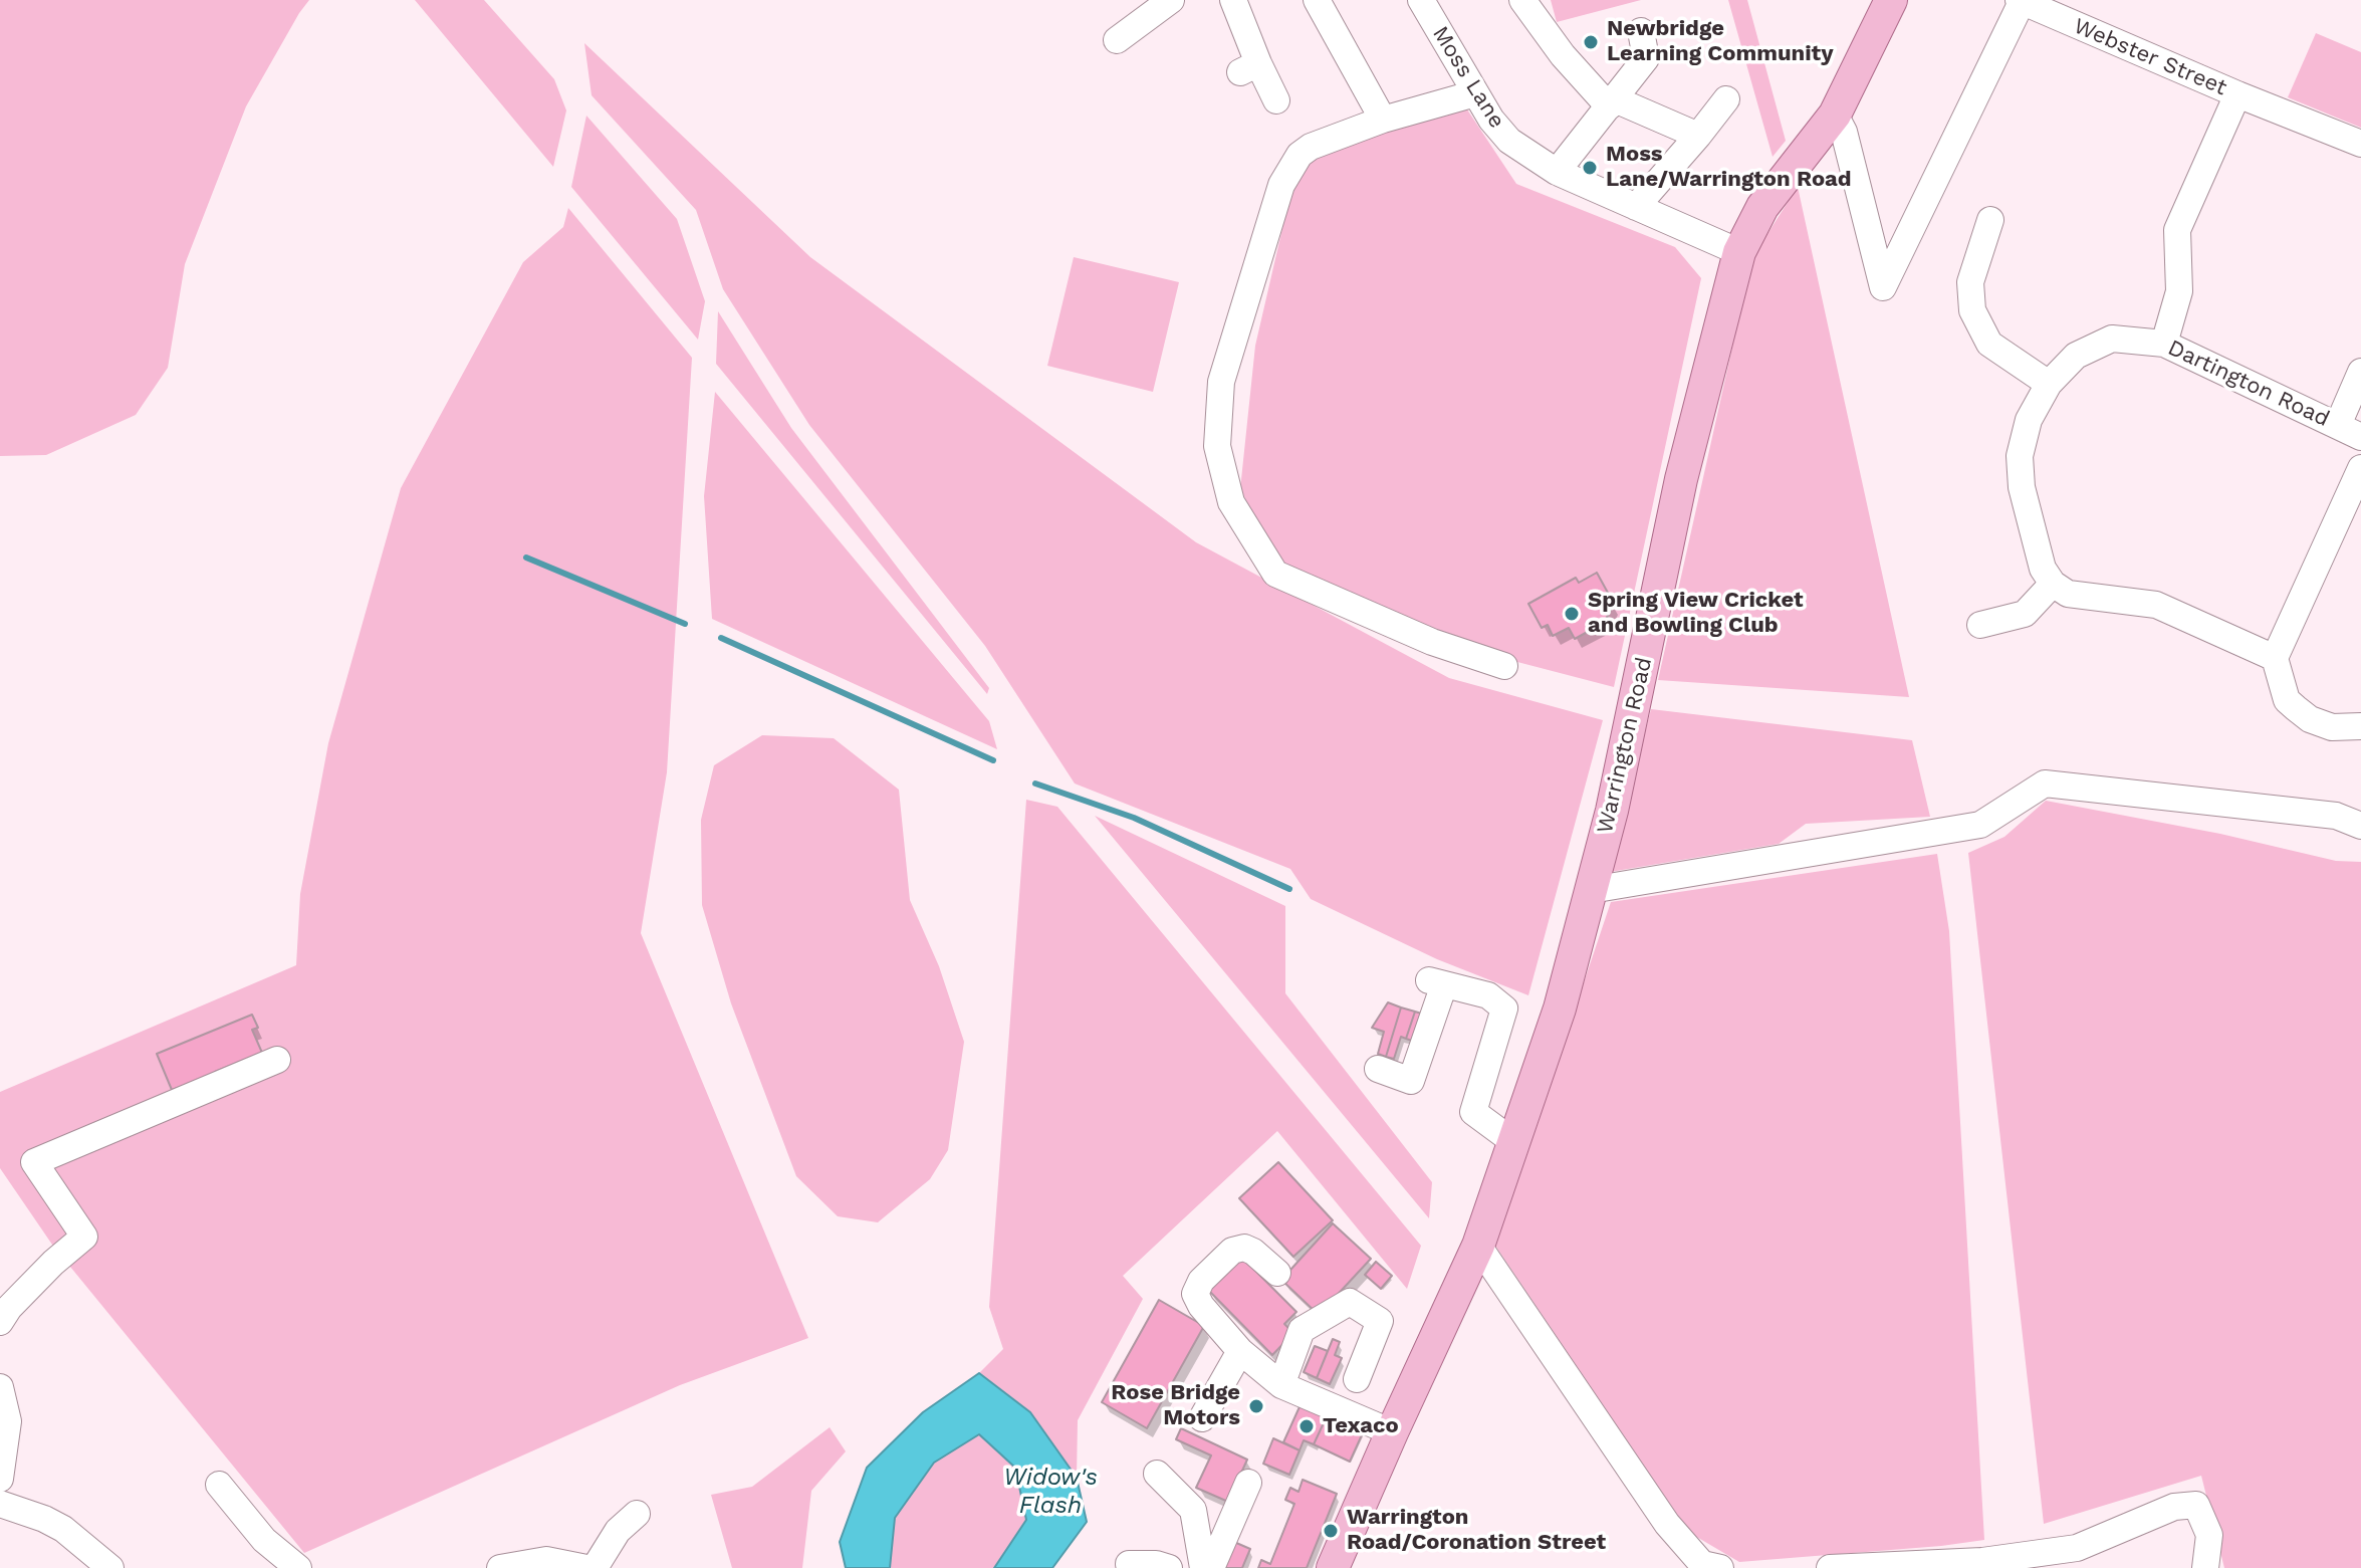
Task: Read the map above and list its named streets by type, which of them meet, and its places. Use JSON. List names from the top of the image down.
{
  "streets": {
    "main road": ["Warrington Road"],
    "street": ["Webster Street", "Moss Lane", "Dartington Road"]
  },
  "crossings": [
    ["Moss Lane", "Warrington Road"]
  ],
  "water": ["Widow's Flash"],
  "places": [
    "Newbridge Learning Community",
    "Moss Lane/Warrington Road",
    "Spring View Cricket and Bowling Club",
    "Rose Bridge Motors",
    "Texaco",
    "Warrington Road/Coronation Street"
  ]
}
